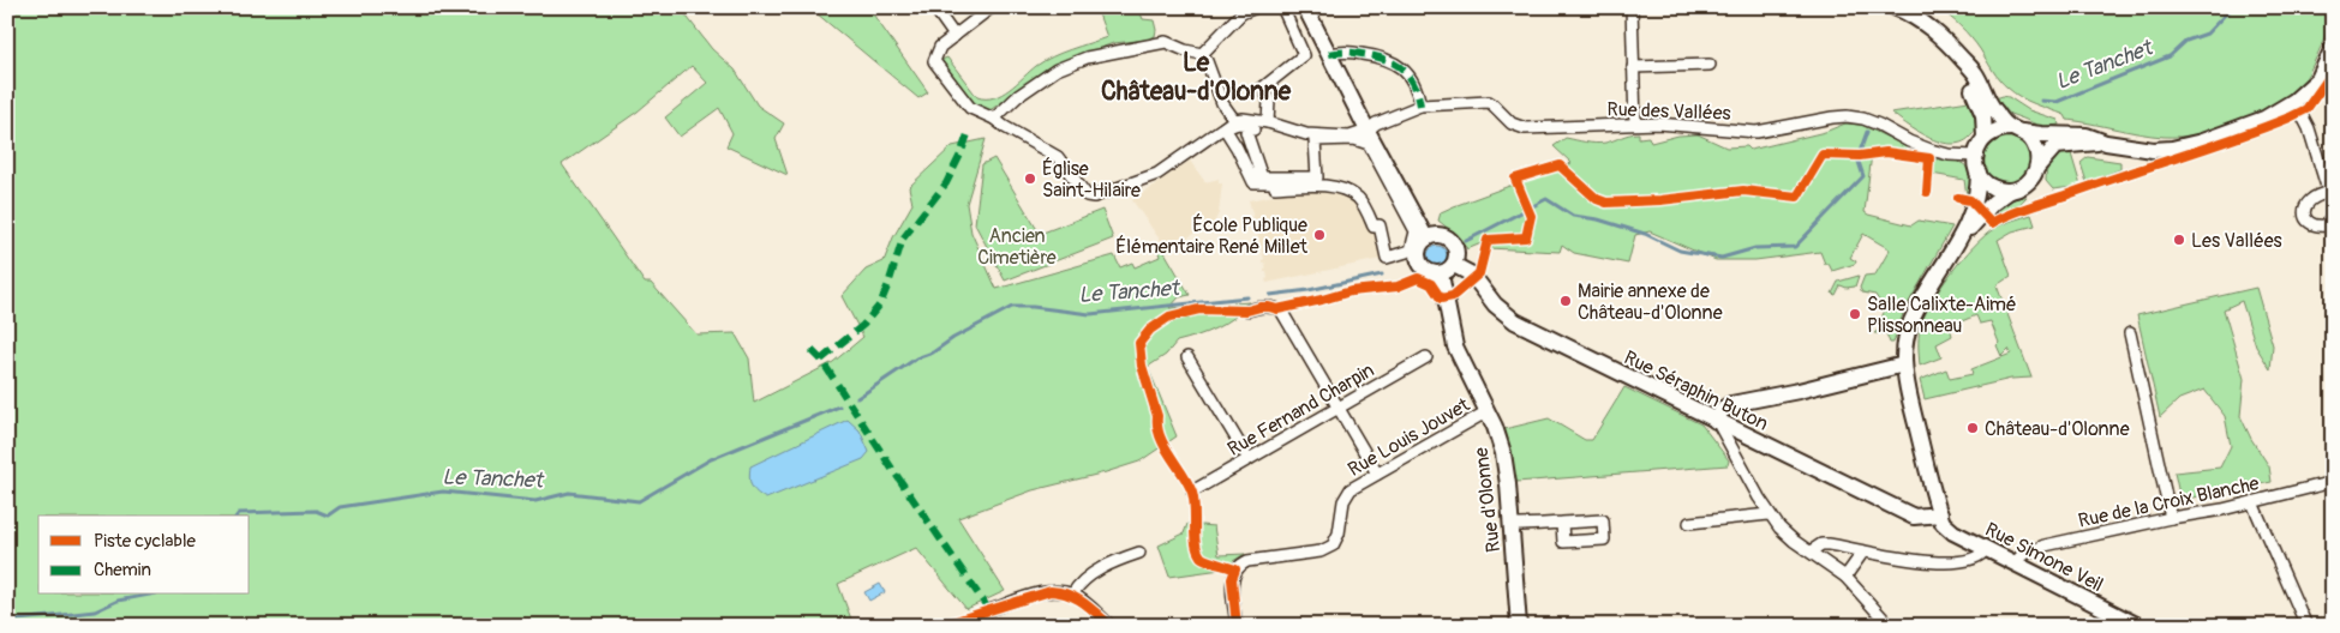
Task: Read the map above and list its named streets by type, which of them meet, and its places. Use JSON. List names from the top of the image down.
{
  "streets": {
    "street": [
      "Rue des Vallées",
      "Rue Séraphin Buton",
      "Rue Fernand Charpin",
      "Rue Louis Jouvet",
      "Rue d'Olonne",
      "Rue de la Croix Blanche",
      "Rue Simone Veil"
    ]
  },
  "crossings": [
    ["Rue Séraphin Buton", "Rue d'Olonne"],
    ["Rue Séraphin Buton", "Rue Simone Veil"],
    ["Rue Louis Jouvet", "Rue d'Olonne"],
    ["Rue de la Croix Blanche", "Rue Simone Veil"]
  ],
  "districts": ["Le Château-d'Olonne"],
  "water": ["Le Tanchet"],
  "parks": ["Ancien Cimetière"],
  "places": [
    "Église Saint-Hilaire",
    "École Publique Élémentaire René Millet",
    "Les Vallées",
    "Mairie annexe de Château-d'Olonne",
    "Salle Calixte-Aimé Plissonneau",
    "Château-d'Olonne"
  ],
  "legend": ["Piste cyclable", "Chemin"]
}
